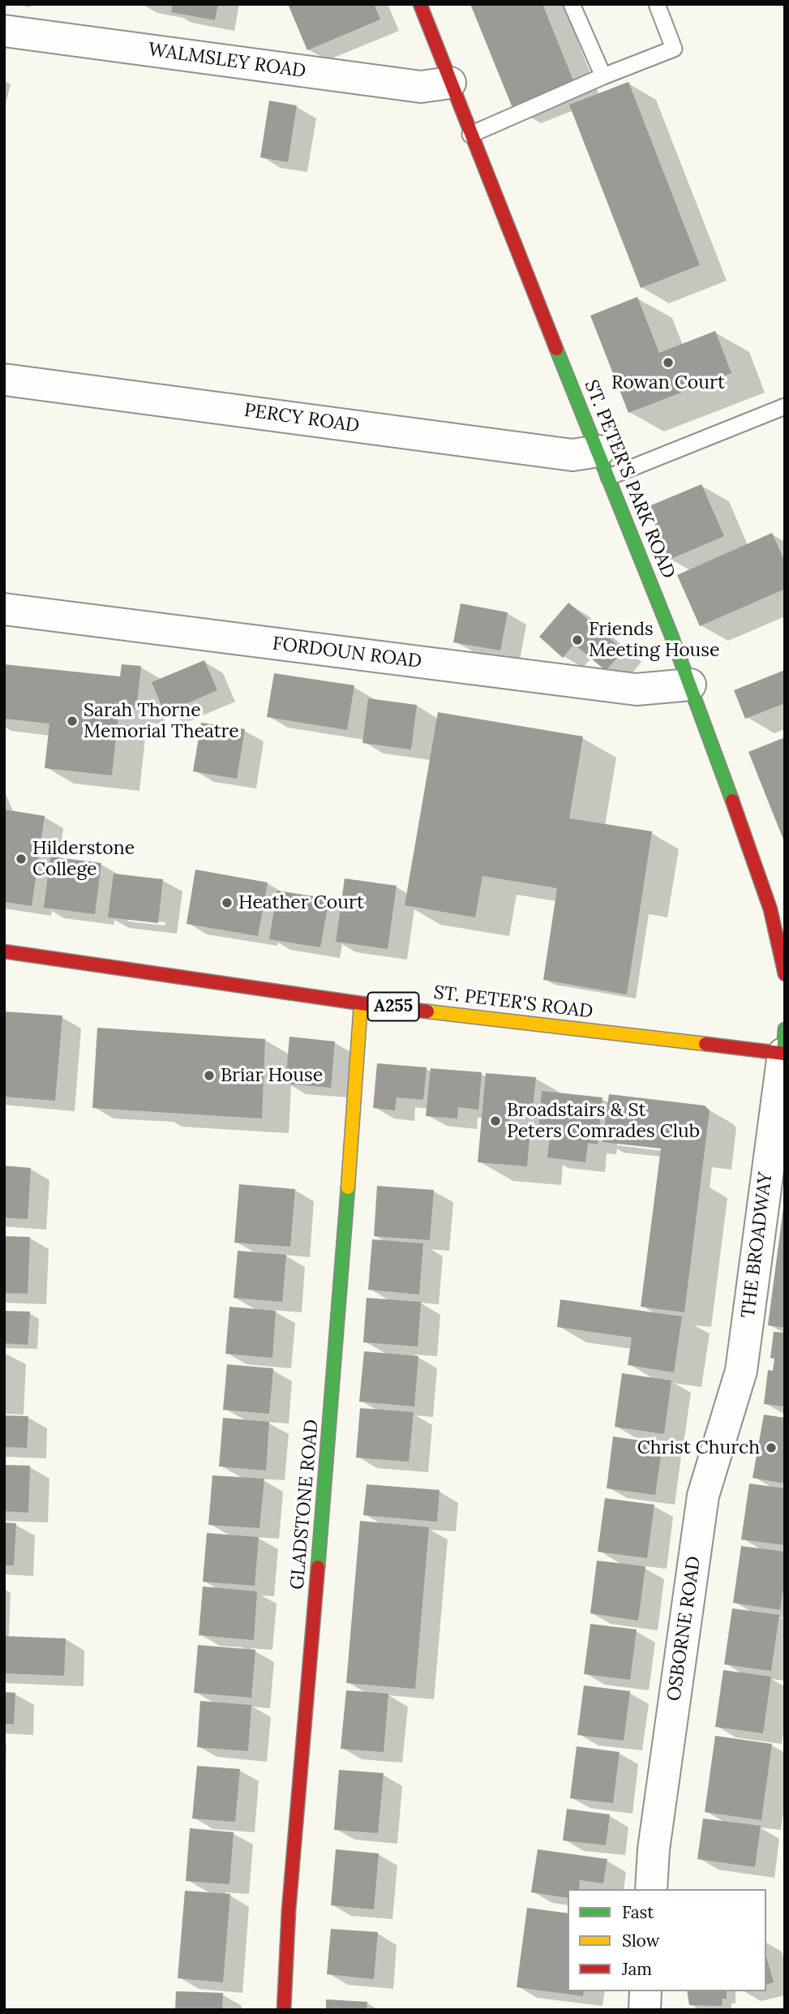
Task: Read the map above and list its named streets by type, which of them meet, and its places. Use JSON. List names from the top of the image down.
{
  "streets": {
    "main road": [
      "ST. PETER'S PARK ROAD",
      "ST. PETER'S ROAD",
      "A255",
      "GLADSTONE ROAD"
    ],
    "street": [
      "WALMSLEY ROAD",
      "PERCY ROAD",
      "FORDOUN ROAD",
      "THE BROADWAY",
      "OSBORNE ROAD"
    ]
  },
  "crossings": [
    ["WALMSLEY ROAD", "ST. PETER'S PARK ROAD"],
    ["PERCY ROAD", "ST. PETER'S PARK ROAD"],
    ["ST. PETER'S PARK ROAD", "FORDOUN ROAD"],
    ["ST. PETER'S ROAD", "THE BROADWAY"],
    ["ST. PETER'S ROAD", "GLADSTONE ROAD"],
    ["THE BROADWAY", "OSBORNE ROAD"]
  ],
  "places": [
    "Rowan Court",
    "Friends Meeting House",
    "Sarah Thorne Memorial Theatre",
    "Hilderstone College",
    "Heather Court",
    "Briar House",
    "Broadstairs & St Peters Comrades Club",
    "Christ Church"
  ],
  "legend": ["Fast", "Slow", "Jam"]
}
